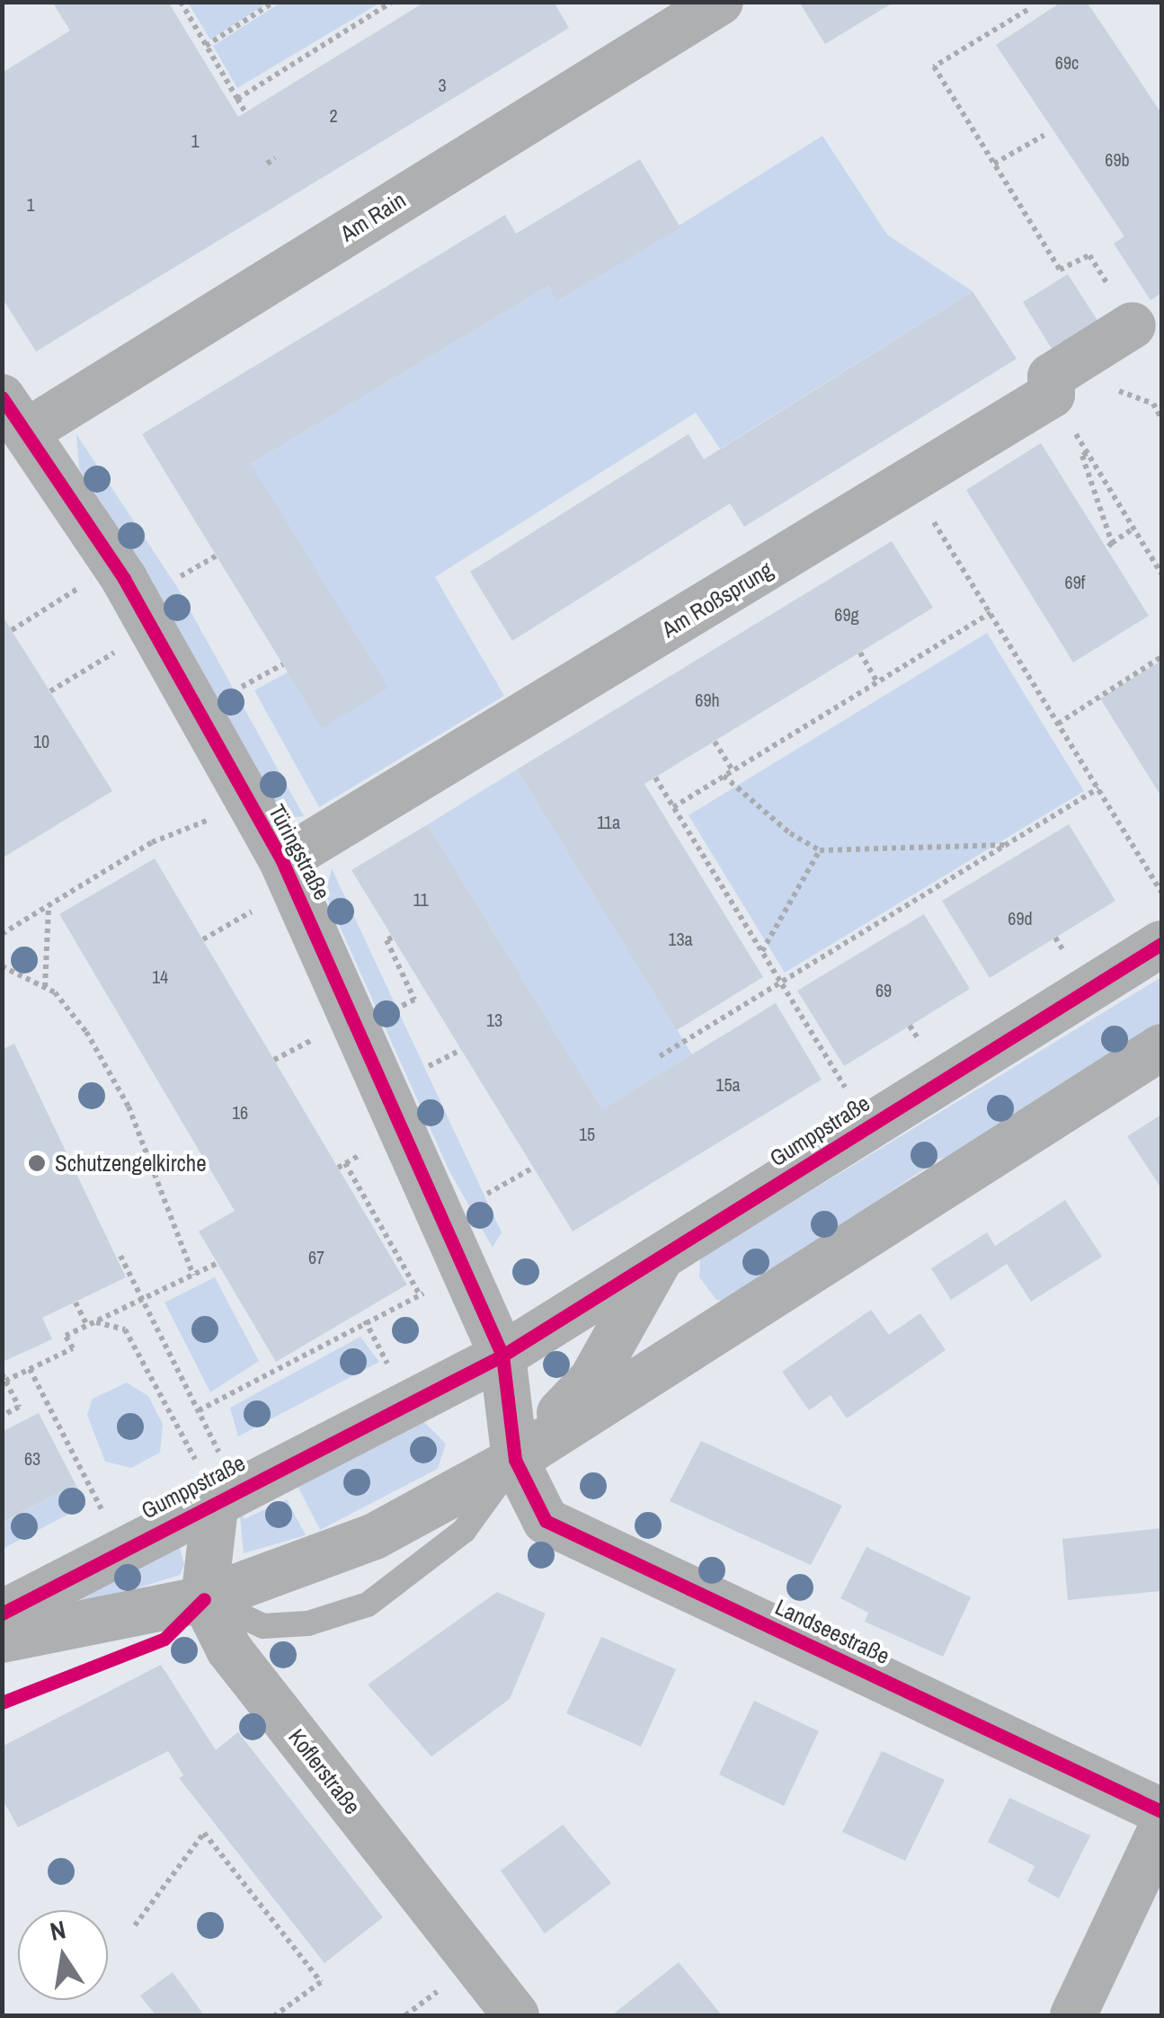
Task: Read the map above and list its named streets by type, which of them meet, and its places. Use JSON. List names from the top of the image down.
{
  "streets": {
    "street": [
      "Am Rain",
      "Am Roßsprung",
      "Türingstraße",
      "Gumppstraße",
      "Landseestraße",
      "Koflerstraße"
    ]
  },
  "crossings": [
    ["Am Rain", "Türingstraße"],
    ["Am Roßsprung", "Türingstraße"],
    ["Türingstraße", "Gumppstraße"],
    ["Gumppstraße", "Landseestraße"],
    ["Gumppstraße", "Koflerstraße"]
  ],
  "places": ["Schutzengelkirche"],
  "house_numbers": [
    "69c",
    "3",
    "2",
    "1",
    "69b",
    "1",
    "69f",
    "69g",
    "69h",
    "10",
    "11a",
    "11",
    "69d",
    "13a",
    "14",
    "69",
    "13",
    "15a",
    "16",
    "15",
    "67",
    "63"
  ],
  "north": "top"
}
